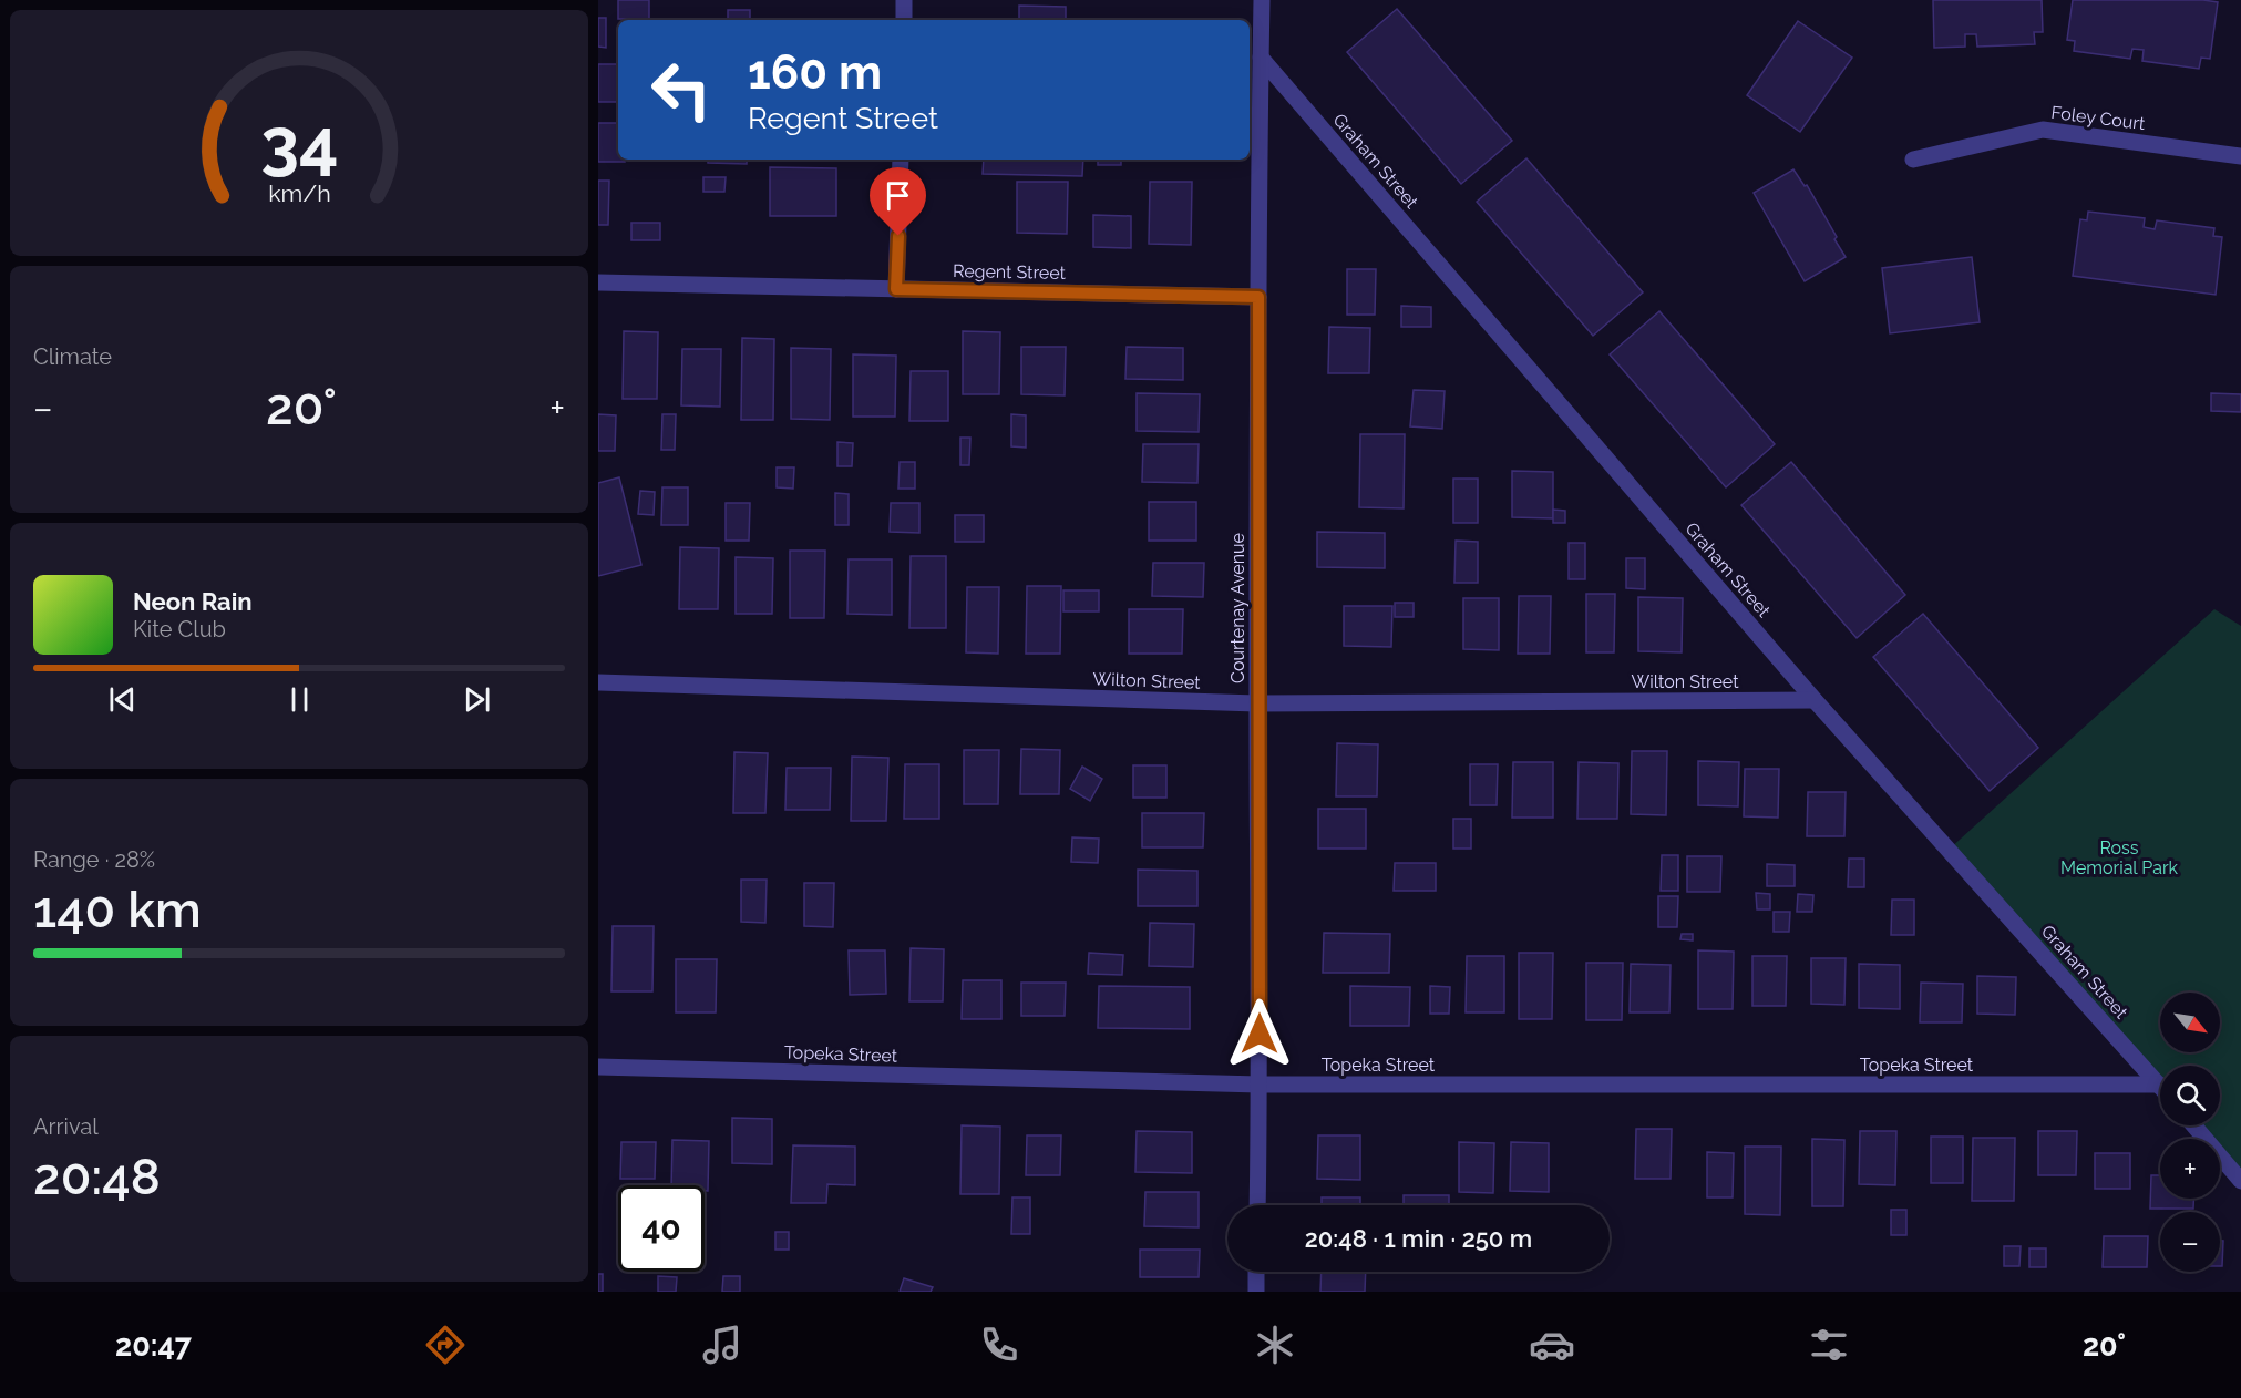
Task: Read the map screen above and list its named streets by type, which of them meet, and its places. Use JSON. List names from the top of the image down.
{
  "streets": {
    "street": [
      "Foley Court",
      "Graham Street",
      "Regent Street",
      "Courtenay Avenue",
      "Wilton Street",
      "Topeka Street"
    ]
  },
  "crossings": [
    ["Graham Street", "Courtenay Avenue"],
    ["Graham Street", "Wilton Street"],
    ["Graham Street", "Topeka Street"],
    ["Regent Street", "Courtenay Avenue"],
    ["Courtenay Avenue", "Wilton Street"],
    ["Courtenay Avenue", "Topeka Street"]
  ],
  "parks": ["Ross Memorial Park"],
  "north": "bottom right",
  "page": {
    "turn": ["160 m", "Regent Street"],
    "tile": [
      "Climate",
      ["Range · 28%", "140 km"],
      ["Arrival", "20:48"]
    ],
    "heat": ["−", "20°", "+"],
    "song": ["Neon Rain", "Kite Club"],
    "map_buttons": ["+", "−"],
    "limit": "40",
    "trip": "20:48 · 1 min · 250 m",
    "tabs": ["20:47", "20°"],
    "gauge": ["34", "km/h"]
  }
}
